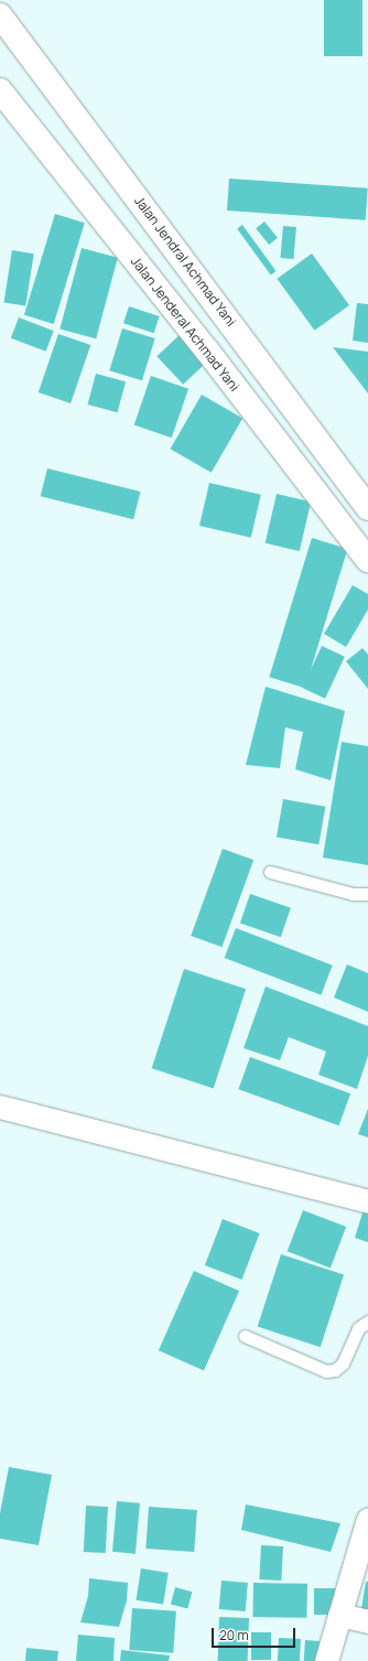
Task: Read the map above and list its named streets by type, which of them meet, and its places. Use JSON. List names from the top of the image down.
{
  "streets": {
    "main road": ["Jalan Jendral Achmad Yani", "Jalan Jenderal Achmad Yani"]
  },
  "scale_bar": "20 m"
}
